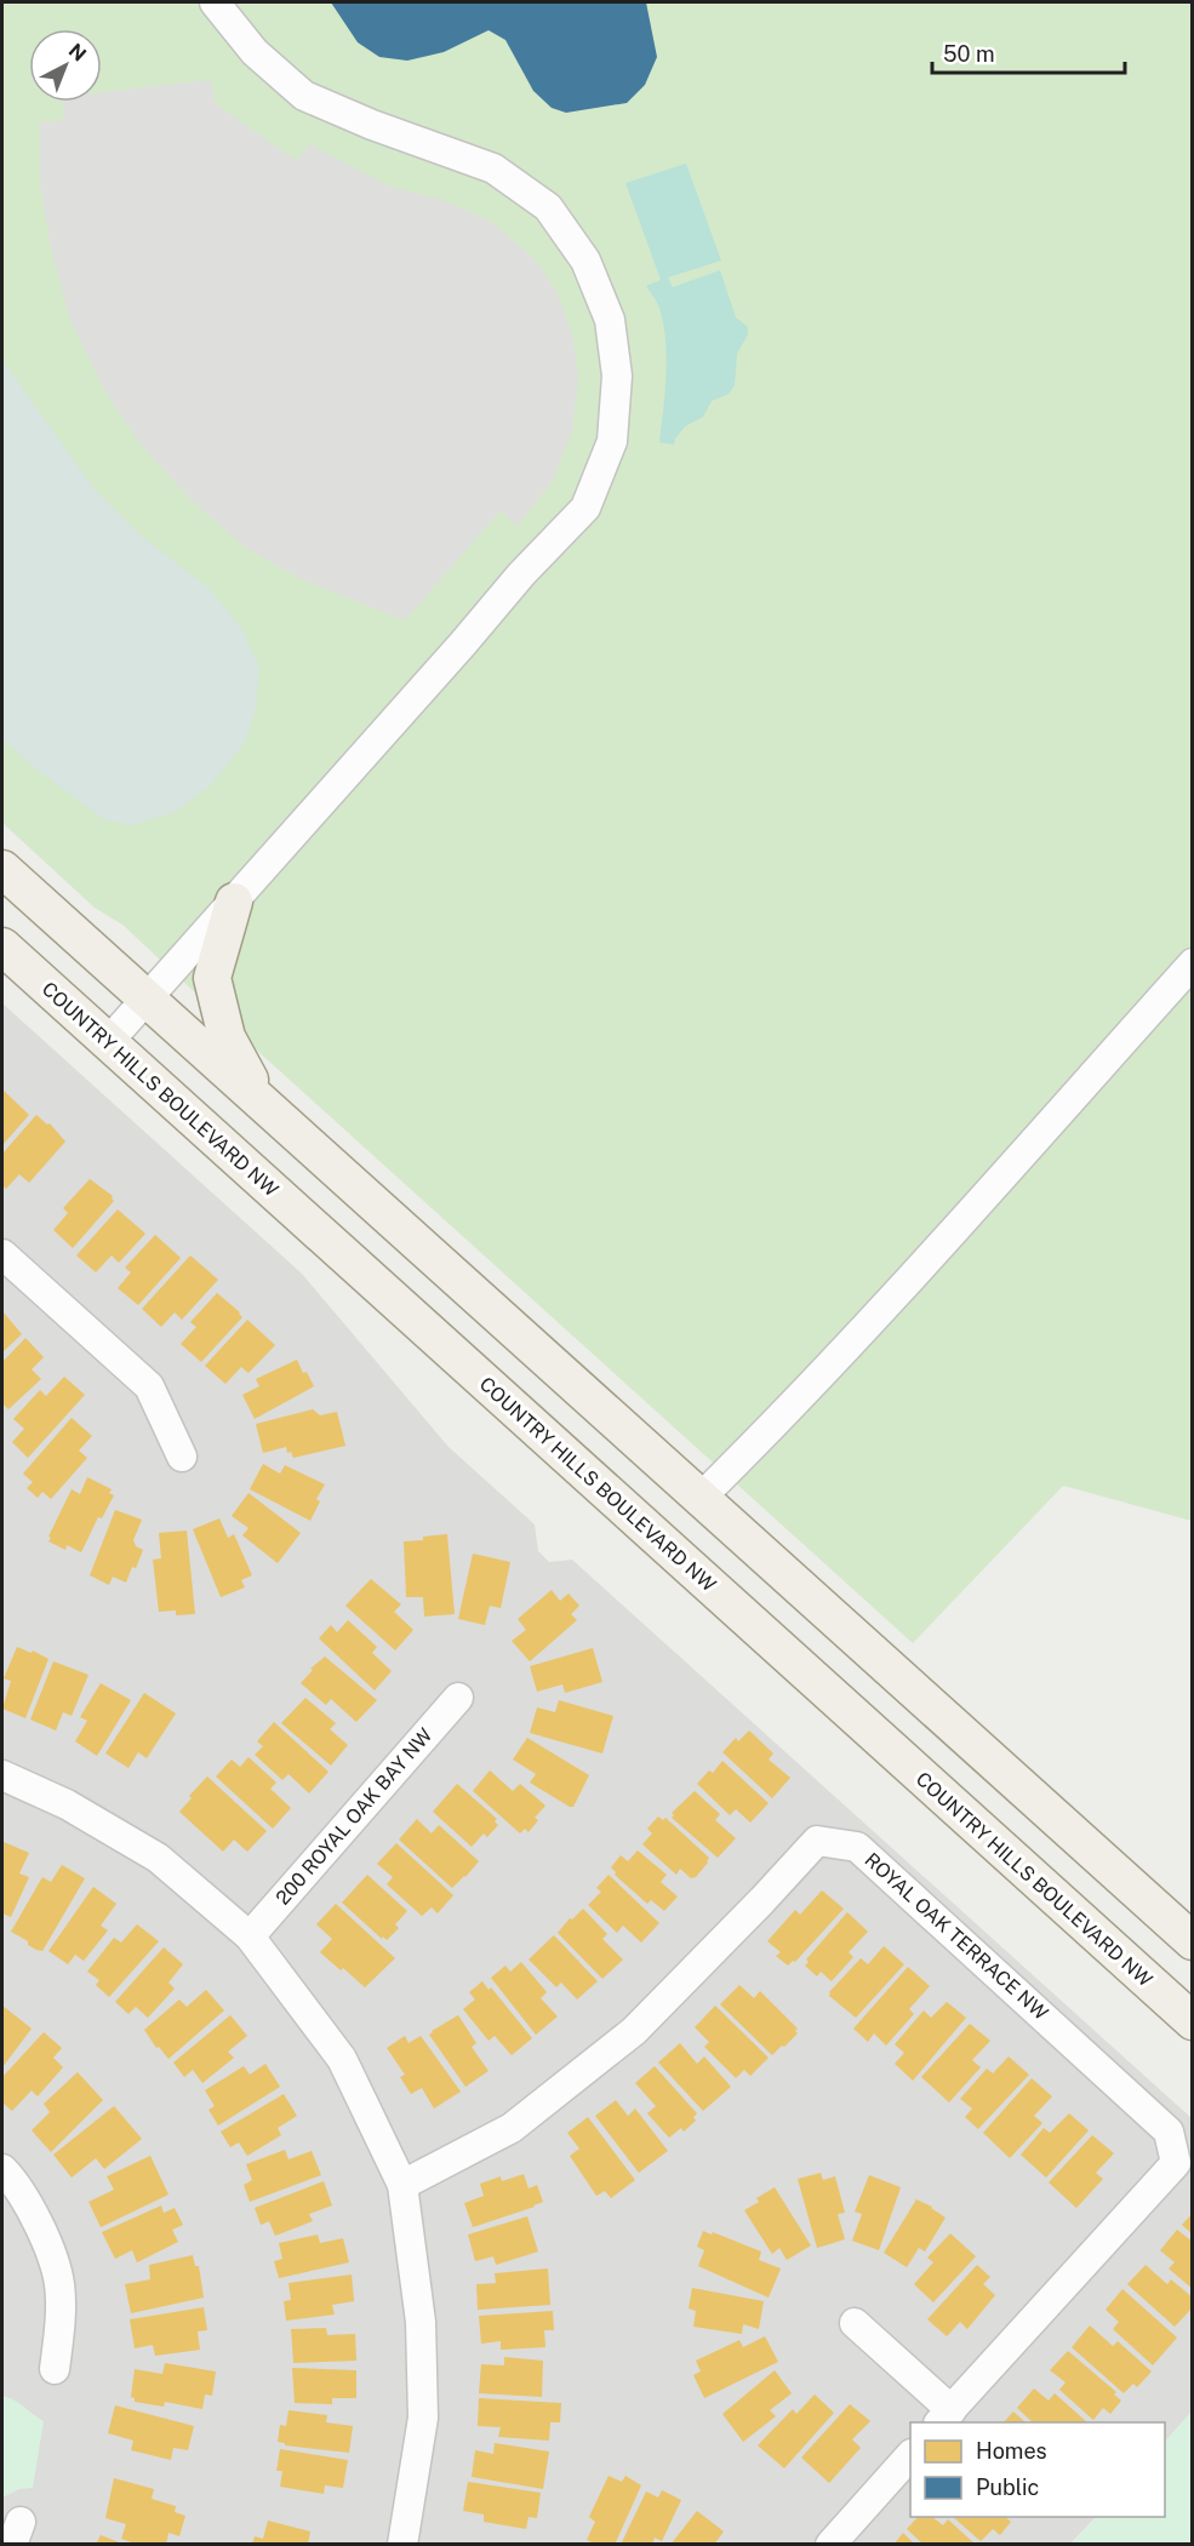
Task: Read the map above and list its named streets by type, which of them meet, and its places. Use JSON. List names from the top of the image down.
{
  "streets": {
    "main road": ["COUNTRY HILLS BOULEVARD NW"],
    "street": ["200 ROYAL OAK BAY NW", "ROYAL OAK TERRACE NW"]
  },
  "legend": ["Homes", "Public"],
  "scale_bar": "50 m",
  "north": "top right"
}
